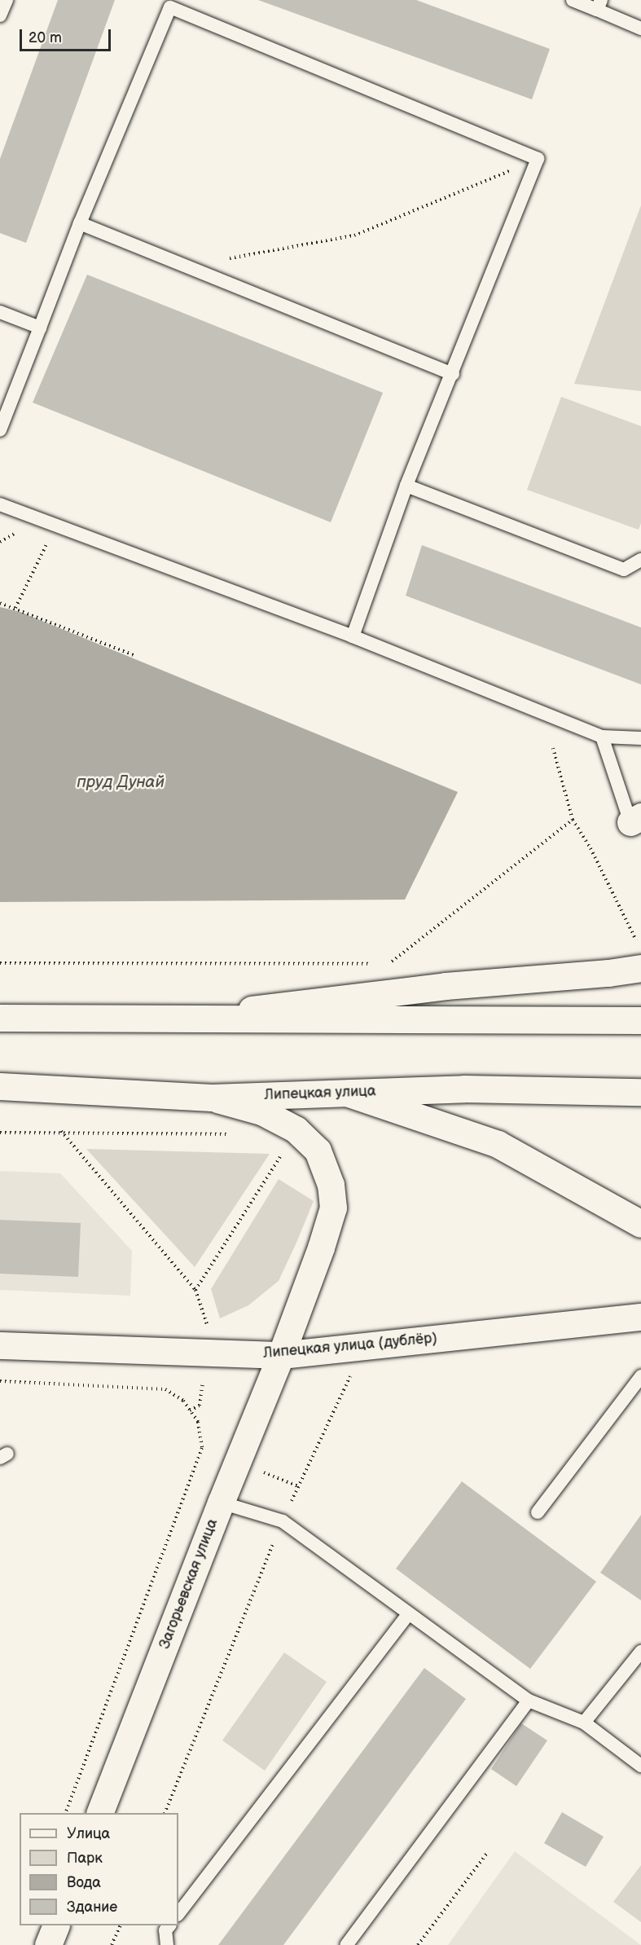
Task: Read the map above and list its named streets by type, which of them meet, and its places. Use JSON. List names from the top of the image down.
{
  "streets": {
    "street": ["Липецкая улица", "Липецкая улица (дублёр)", "Загорьевская улица"]
  },
  "crossings": [
    ["Липецкая улица", "Загорьевская улица"],
    ["Липецкая улица (дублёр)", "Загорьевская улица"]
  ],
  "water": ["пруд Дунай"],
  "legend": [
    "Улица",
    "Парк",
    "Вода",
    "Здание"
  ],
  "scale_bar": "20 m"
}
